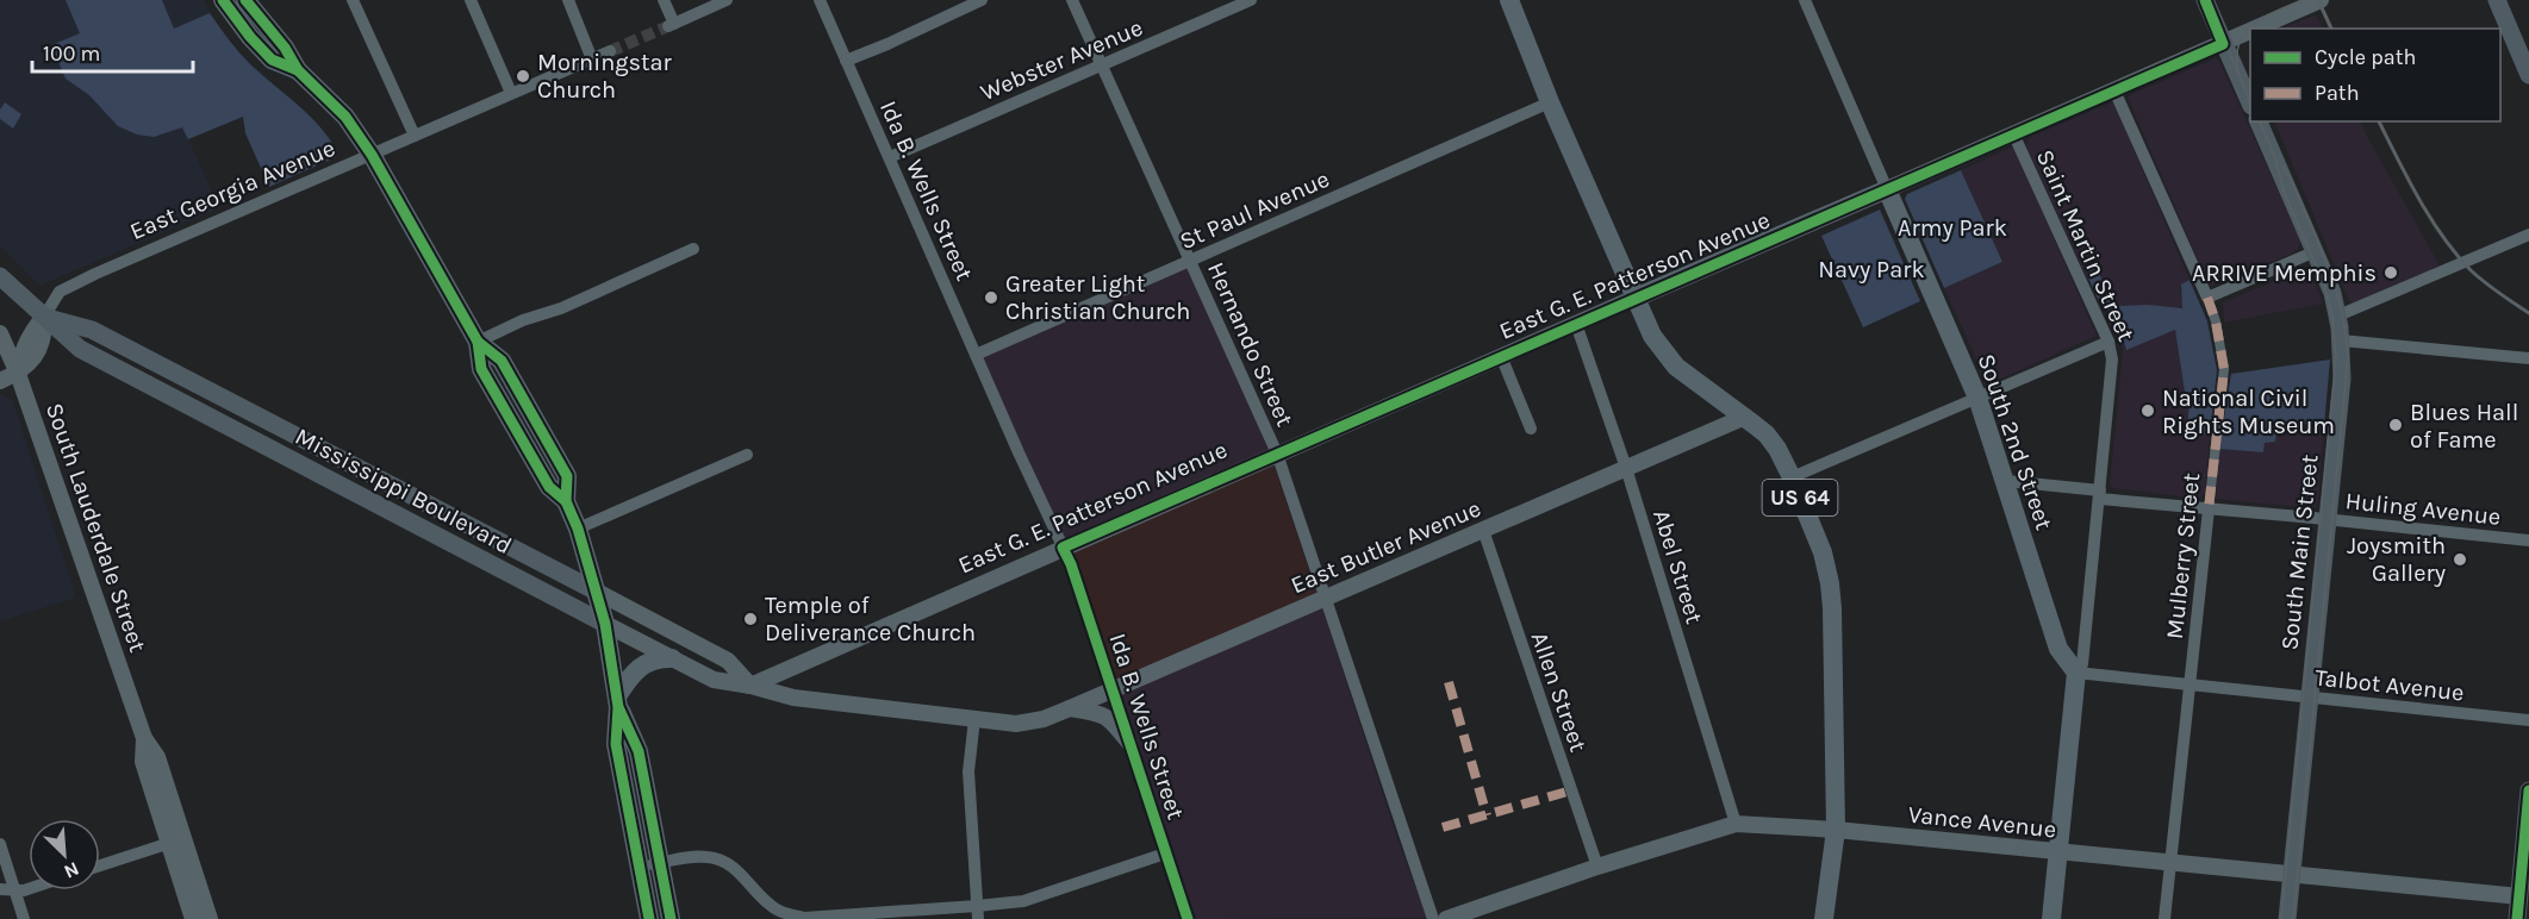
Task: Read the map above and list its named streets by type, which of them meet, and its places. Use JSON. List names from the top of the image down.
{
  "streets": {
    "main road": [
      "East G. E. Patterson Avenue",
      "South 2nd Street",
      "Mississippi Boulevard",
      "US 64",
      "South Main Street"
    ],
    "street": [
      "Webster Avenue",
      "East Georgia Avenue",
      "Ida B. Wells Street",
      "St Paul Avenue",
      "Saint Martin Street",
      "Hernando Street",
      "Huling Avenue",
      "South Lauderdale Street",
      "East Butler Avenue",
      "Mulberry Street",
      "Abel Street",
      "Talbot Avenue",
      "Allen Street",
      "Vance Avenue"
    ]
  },
  "crossings": [
    ["Webster Avenue", "Ida B. Wells Street"],
    ["Webster Avenue", "Hernando Street"],
    ["East Georgia Avenue", "Mississippi Boulevard"],
    ["East Georgia Avenue", "South Lauderdale Street"],
    ["Ida B. Wells Street", "St Paul Avenue"],
    ["Ida B. Wells Street", "East G. E. Patterson Avenue"],
    ["Ida B. Wells Street", "East Butler Avenue"],
    ["St Paul Avenue", "Hernando Street"],
    ["St Paul Avenue", "US 64"],
    ["Saint Martin Street", "East G. E. Patterson Avenue"],
    ["Saint Martin Street", "South 2nd Street"],
    ["Saint Martin Street", "Huling Avenue"],
    ["Saint Martin Street", "Talbot Avenue"],
    ["East G. E. Patterson Avenue", "Hernando Street"],
    ["East G. E. Patterson Avenue", "South 2nd Street"],
    ["East G. E. Patterson Avenue", "Mississippi Boulevard"],
    ["East G. E. Patterson Avenue", "US 64"],
    ["East G. E. Patterson Avenue", "Mulberry Street"],
    ["East G. E. Patterson Avenue", "Abel Street"],
    ["Hernando Street", "East Butler Avenue"],
    ["South 2nd Street", "Huling Avenue"],
    ["South 2nd Street", "Talbot Avenue"],
    ["Mississippi Boulevard", "East Butler Avenue"],
    ["US 64", "East Butler Avenue"],
    ["US 64", "Vance Avenue"],
    ["Huling Avenue", "South Main Street"],
    ["Huling Avenue", "Mulberry Street"],
    ["East Butler Avenue", "Abel Street"],
    ["East Butler Avenue", "Allen Street"],
    ["South Main Street", "Talbot Avenue"],
    ["South Main Street", "Vance Avenue"],
    ["Mulberry Street", "Talbot Avenue"],
    ["Mulberry Street", "Vance Avenue"],
    ["Abel Street", "Vance Avenue"],
    ["Allen Street", "Vance Avenue"]
  ],
  "parks": ["Army Park", "Navy Park"],
  "places": [
    "Morningstar Church",
    "ARRIVE Memphis",
    "Greater Light Christian Church",
    "National Civil Rights Museum",
    "Blues Hall of Fame",
    "Joysmith Gallery",
    "Temple of Deliverance Church"
  ],
  "legend": ["Cycle path", "Path"],
  "scale_bar": "100 m",
  "north": "bottom right"
}
